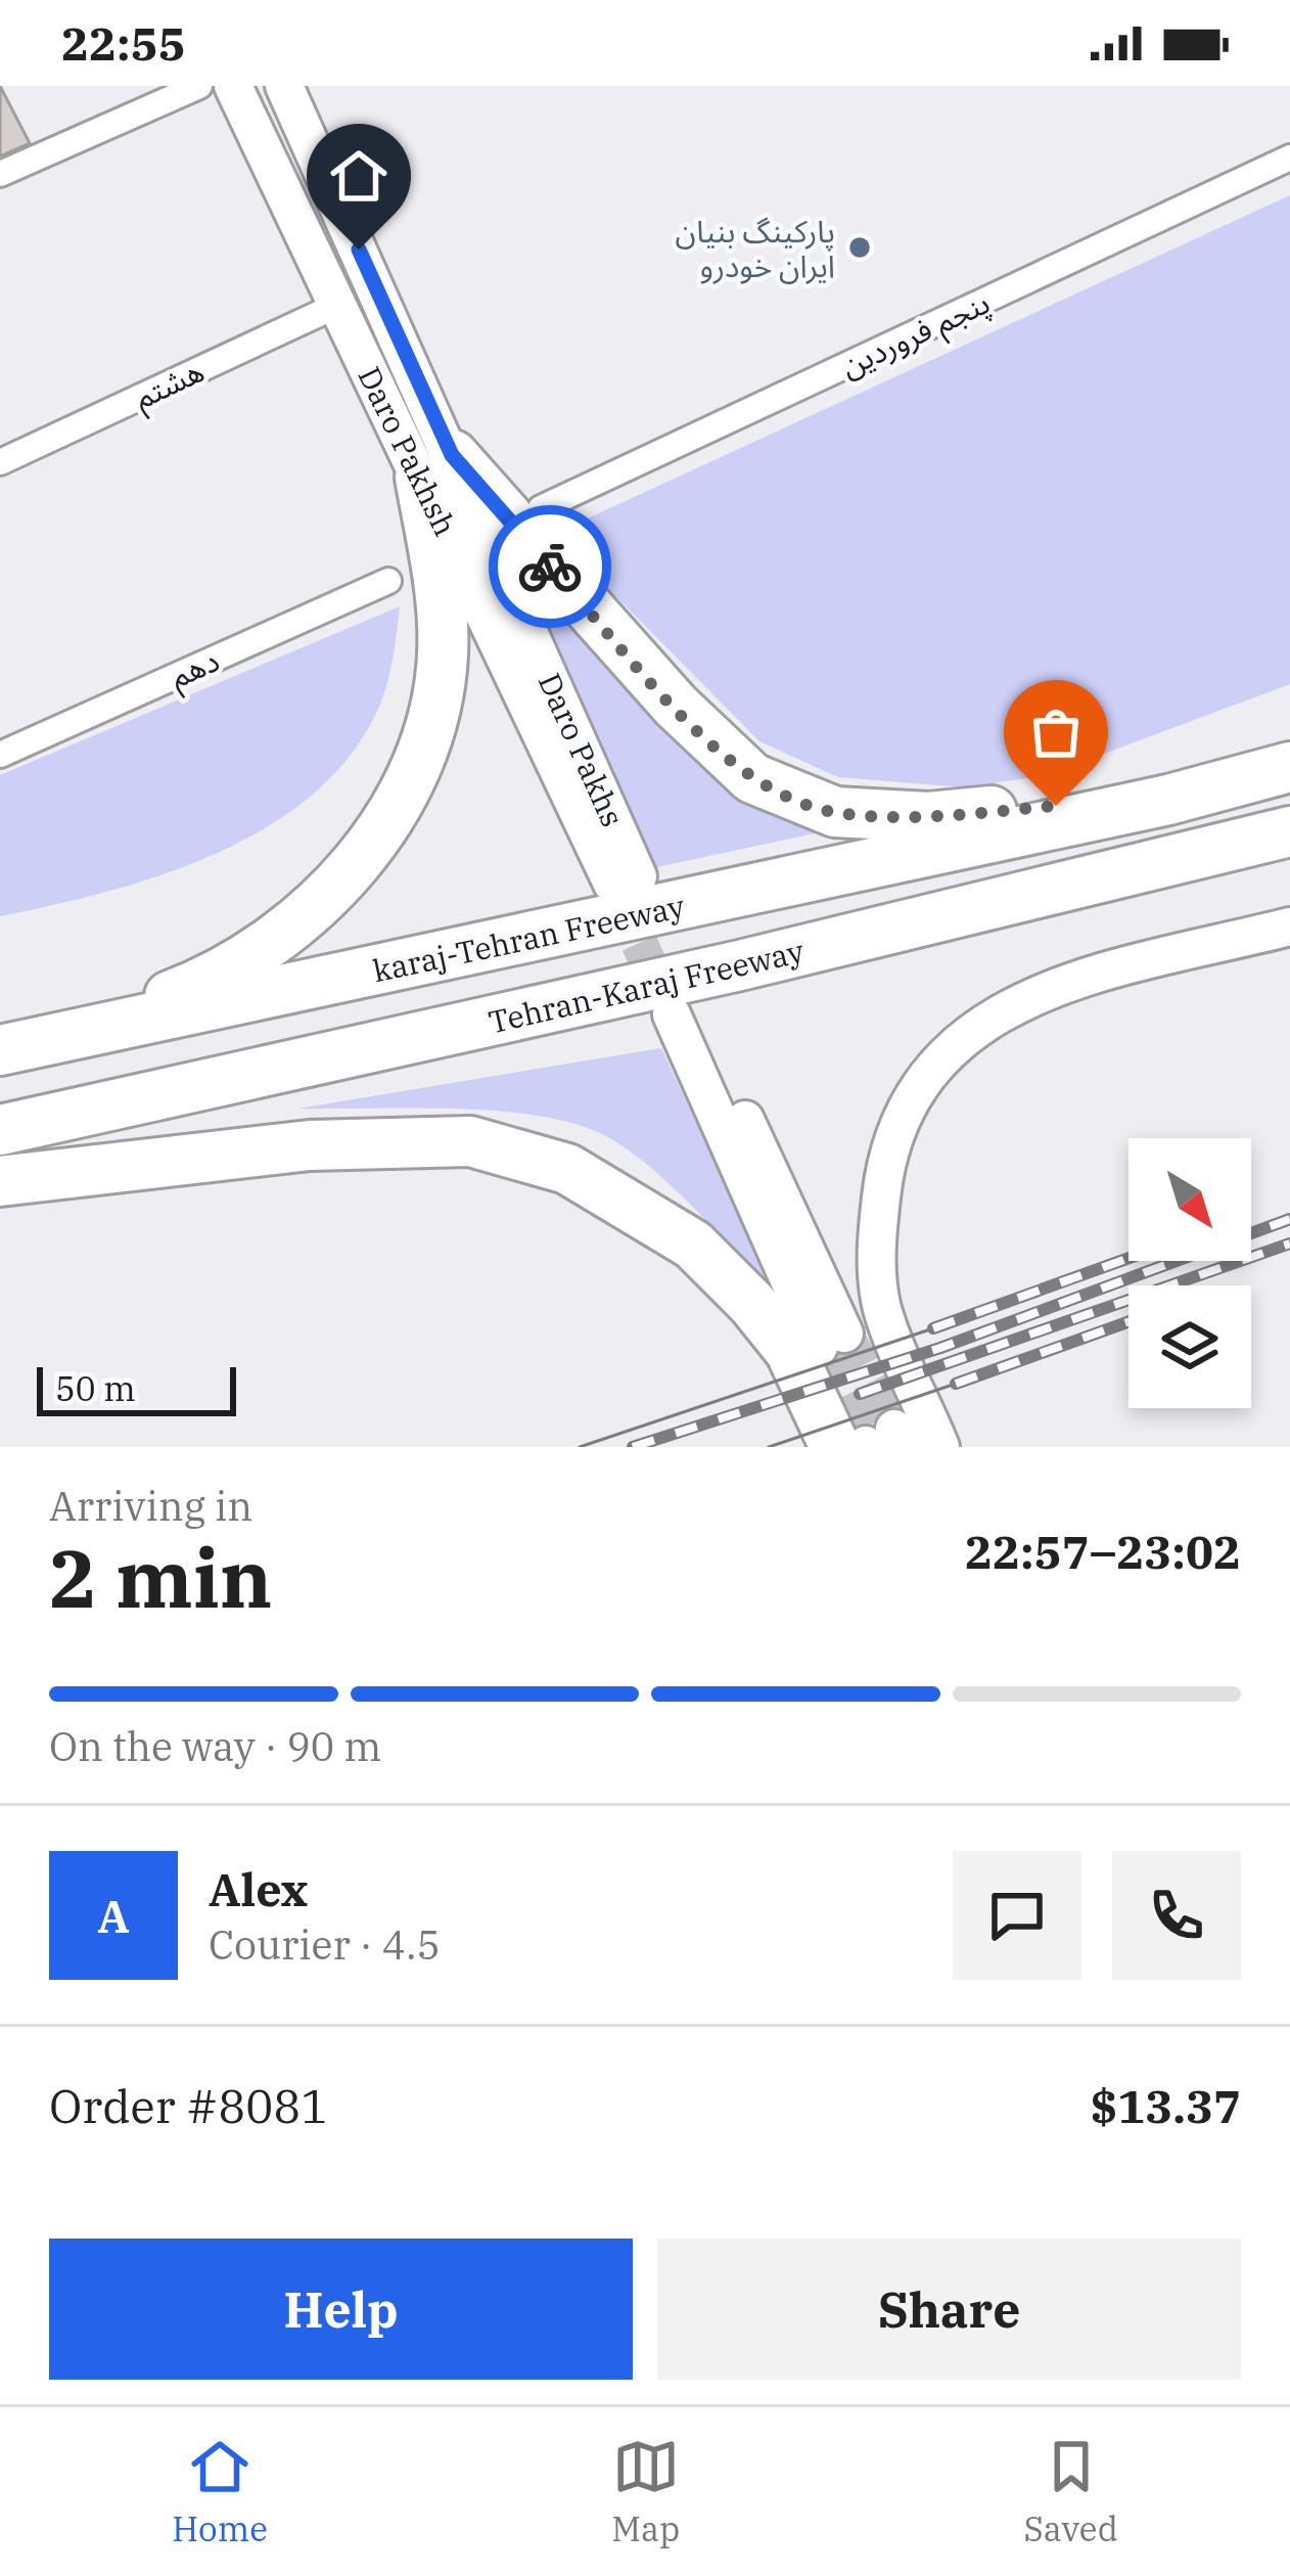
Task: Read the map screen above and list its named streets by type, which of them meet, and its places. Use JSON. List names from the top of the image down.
{
  "streets": {
    "highway": ["karaj-Tehran Freeway", "Tehran-Karaj Freeway"],
    "street": [
      "پنجم فروردین",
      "هشتم",
      "Daro Pakhsh",
      "دهم",
      "Daro Pakhs"
    ]
  },
  "crossings": [
    ["هشتم", "Daro Pakhsh"],
    ["Daro Pakhsh", "Daro Pakhs"]
  ],
  "places": ["پارکینگ بنیان ایران خودرو"],
  "scale_bar": "50 m",
  "north": "bottom right",
  "page": {
    "status": "22:55",
    "scale": "50 m",
    "heading": ["2 min", "Arriving in", "22:57–23:02"],
    "panel": [
      "Alex",
      "Courier · 4.5",
      "Order #8081",
      "$13.37"
    ],
    "bar": "On the way · 90 m",
    "round": "A",
    "buttons": ["Help", "Share"],
    "tabs": ["Home", "Map", "Saved"]
  }
}
